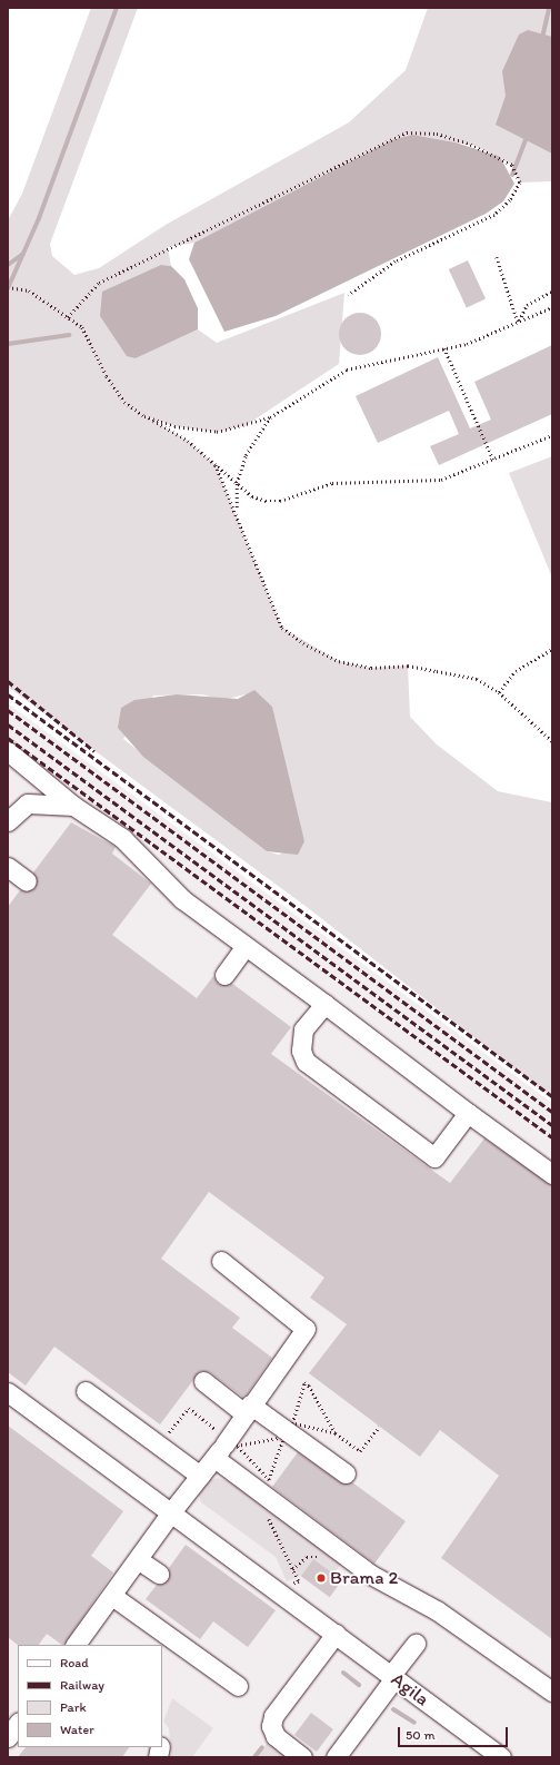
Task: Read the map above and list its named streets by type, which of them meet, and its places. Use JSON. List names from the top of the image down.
{
  "streets": {
    "lane": ["Agila"]
  },
  "places": ["Brama 2"],
  "legend": [
    "Road",
    "Railway",
    "Park",
    "Water"
  ],
  "scale_bar": "50 m"
}
